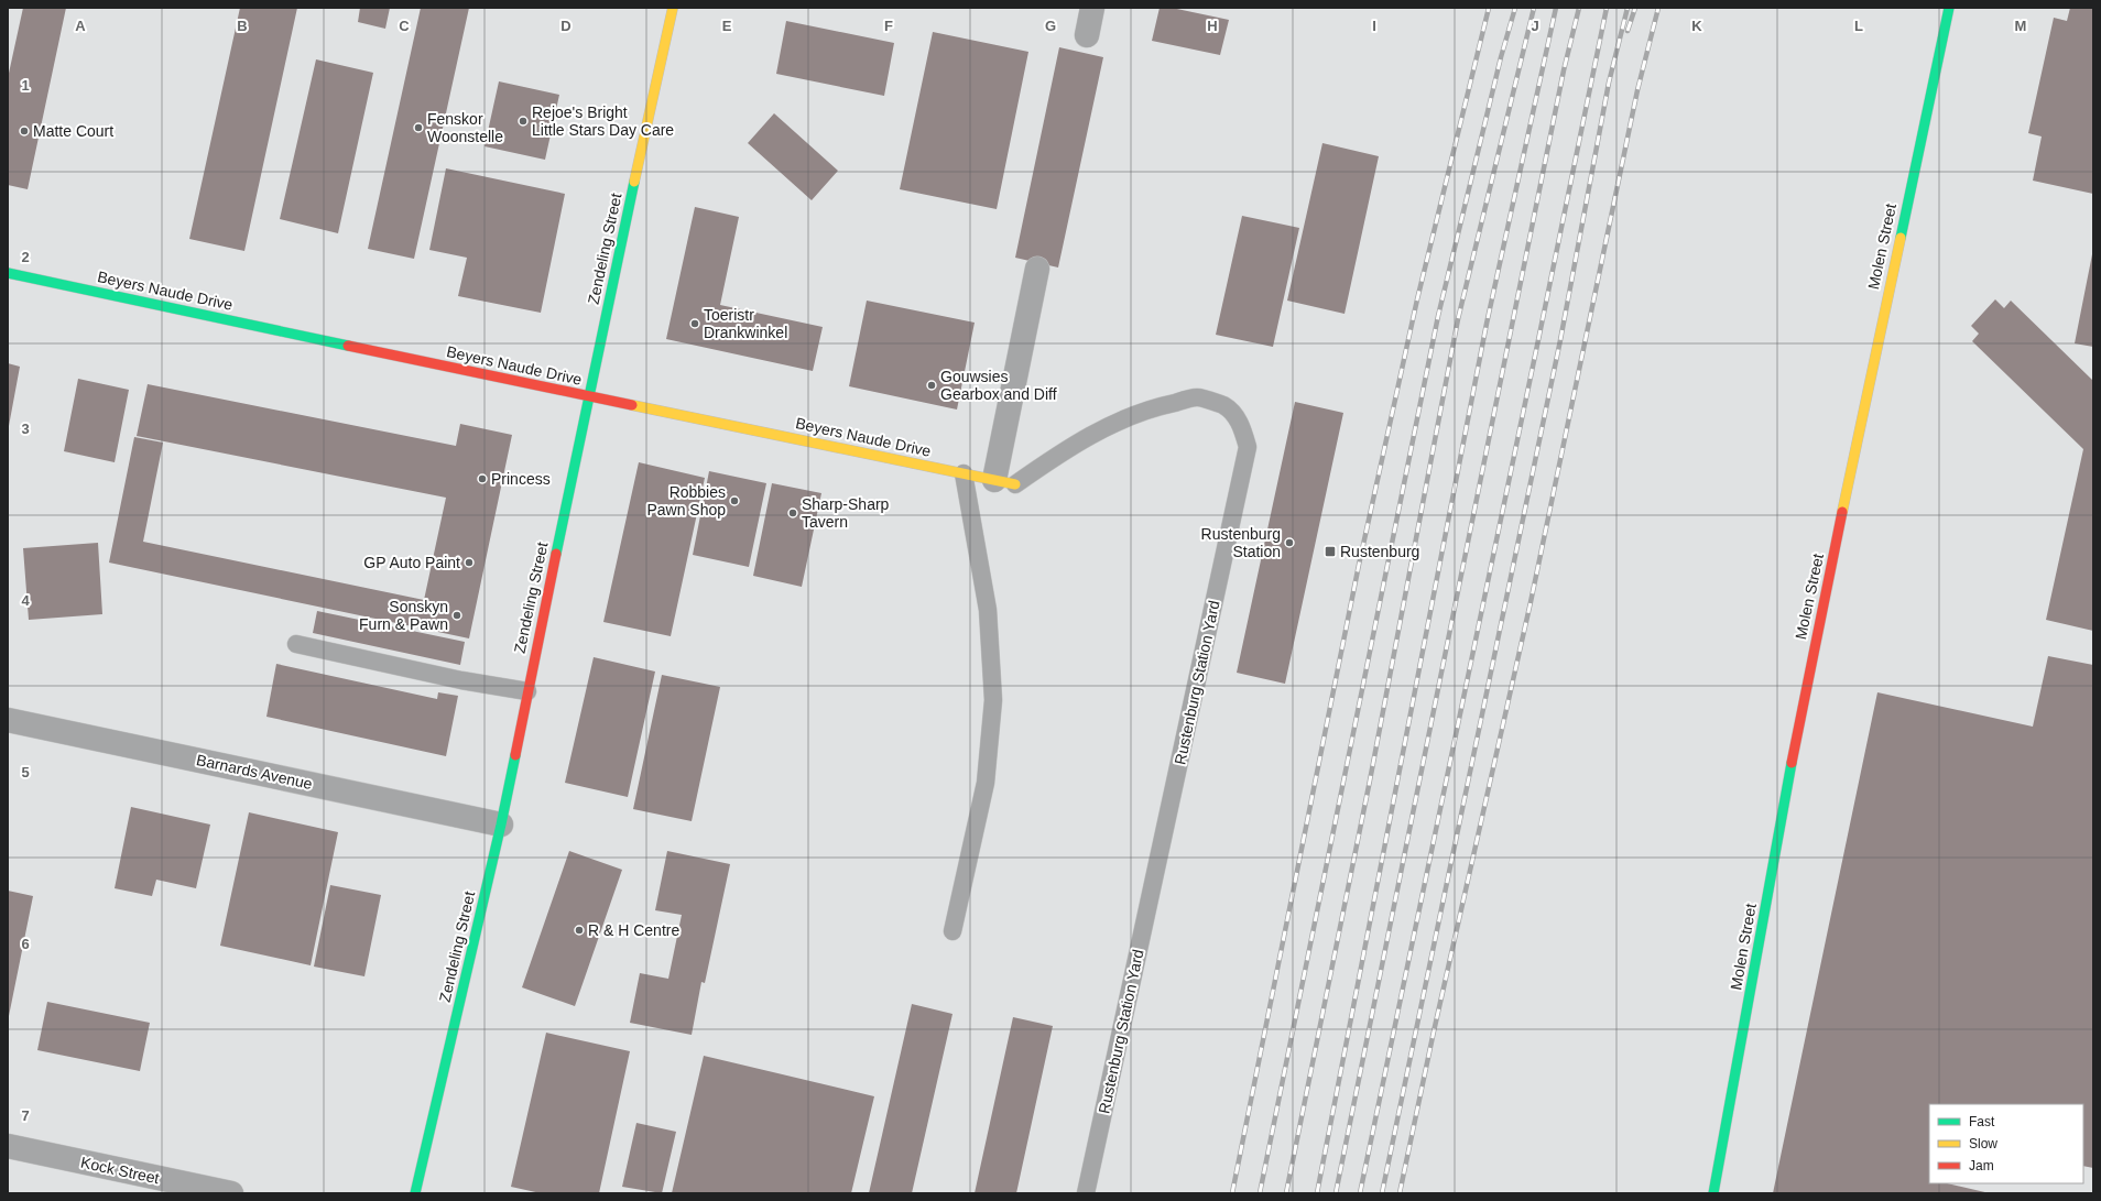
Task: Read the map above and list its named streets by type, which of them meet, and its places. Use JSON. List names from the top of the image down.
{
  "streets": {
    "street": [
      "Molen Street",
      "Zendeling Street",
      "Beyers Naude Drive",
      "Barnards Avenue",
      "Kock Street"
    ],
    "lane": ["Rustenburg Station Yard"]
  },
  "crossings": [
    ["Zendeling Street", "Beyers Naude Drive"],
    ["Zendeling Street", "Barnards Avenue"],
    ["Beyers Naude Drive", "Rustenburg Station Yard"]
  ],
  "places": {
    "other": [
      "Rejoe's Bright Little Stars Day Care",
      "Fenskor Woonstelle",
      "Matte Court",
      "Toeristr Drankwinkel",
      "Gouwsies Gearbox and Diff",
      "Princess",
      "Robbies Pawn Shop",
      "Sharp-Sharp Tavern",
      "Rustenburg Station",
      "GP Auto Paint",
      "Sonskyn Furn & Pawn",
      "R & H Centre"
    ],
    "transit": ["Rustenburg"]
  },
  "legend": ["Fast", "Slow", "Jam"],
  "grid": {
    "columns": [
      "A",
      "B",
      "C",
      "D",
      "E",
      "F",
      "G",
      "H",
      "I",
      "J",
      "K",
      "L",
      "M"
    ],
    "rows": [
      "1",
      "2",
      "3",
      "4",
      "5",
      "6",
      "7"
    ]
  }
}
